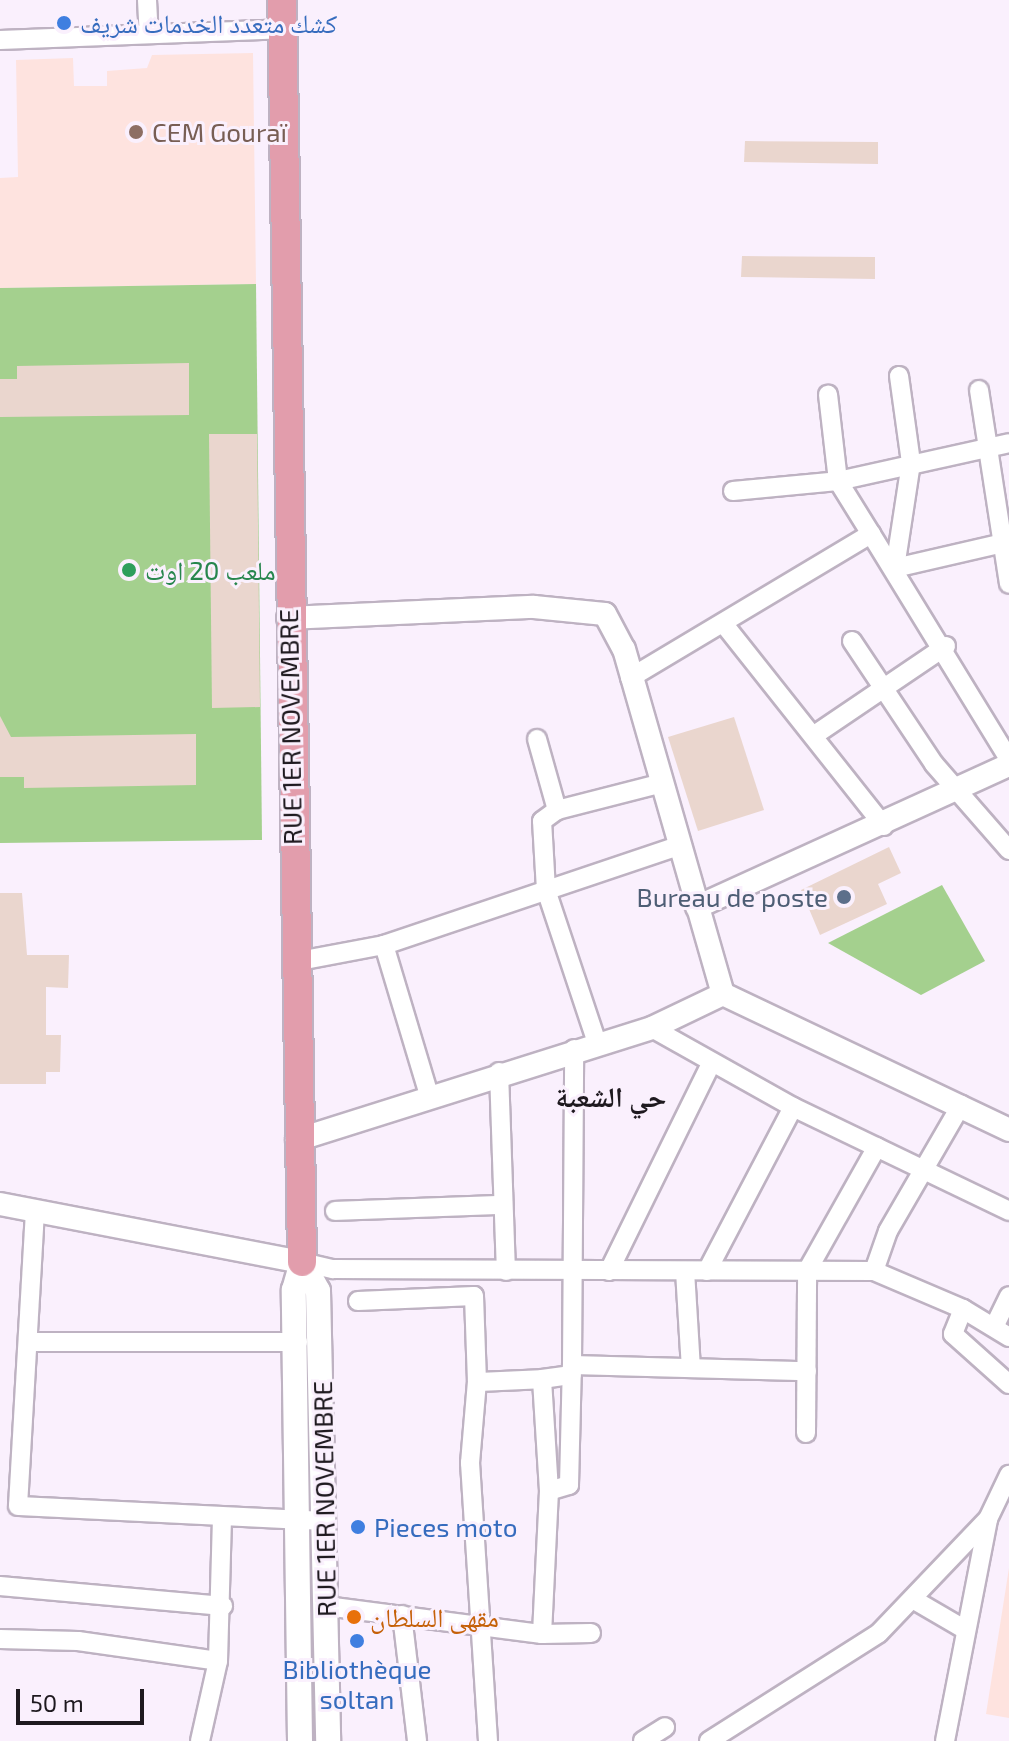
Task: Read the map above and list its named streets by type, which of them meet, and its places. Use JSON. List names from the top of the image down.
{
  "streets": {
    "main road": ["RUE 1ER NOVEMBRE"]
  },
  "districts": ["حي الشعبة"],
  "places": [
    "كشك متعدد الخدمات شريف",
    "CEM Gouraï",
    "ملعب 20 اوت",
    "Bureau de poste",
    "Pieces moto",
    "مقهى السلطان",
    "Bibliothèque soltan"
  ],
  "scale_bar": "50 m"
}
